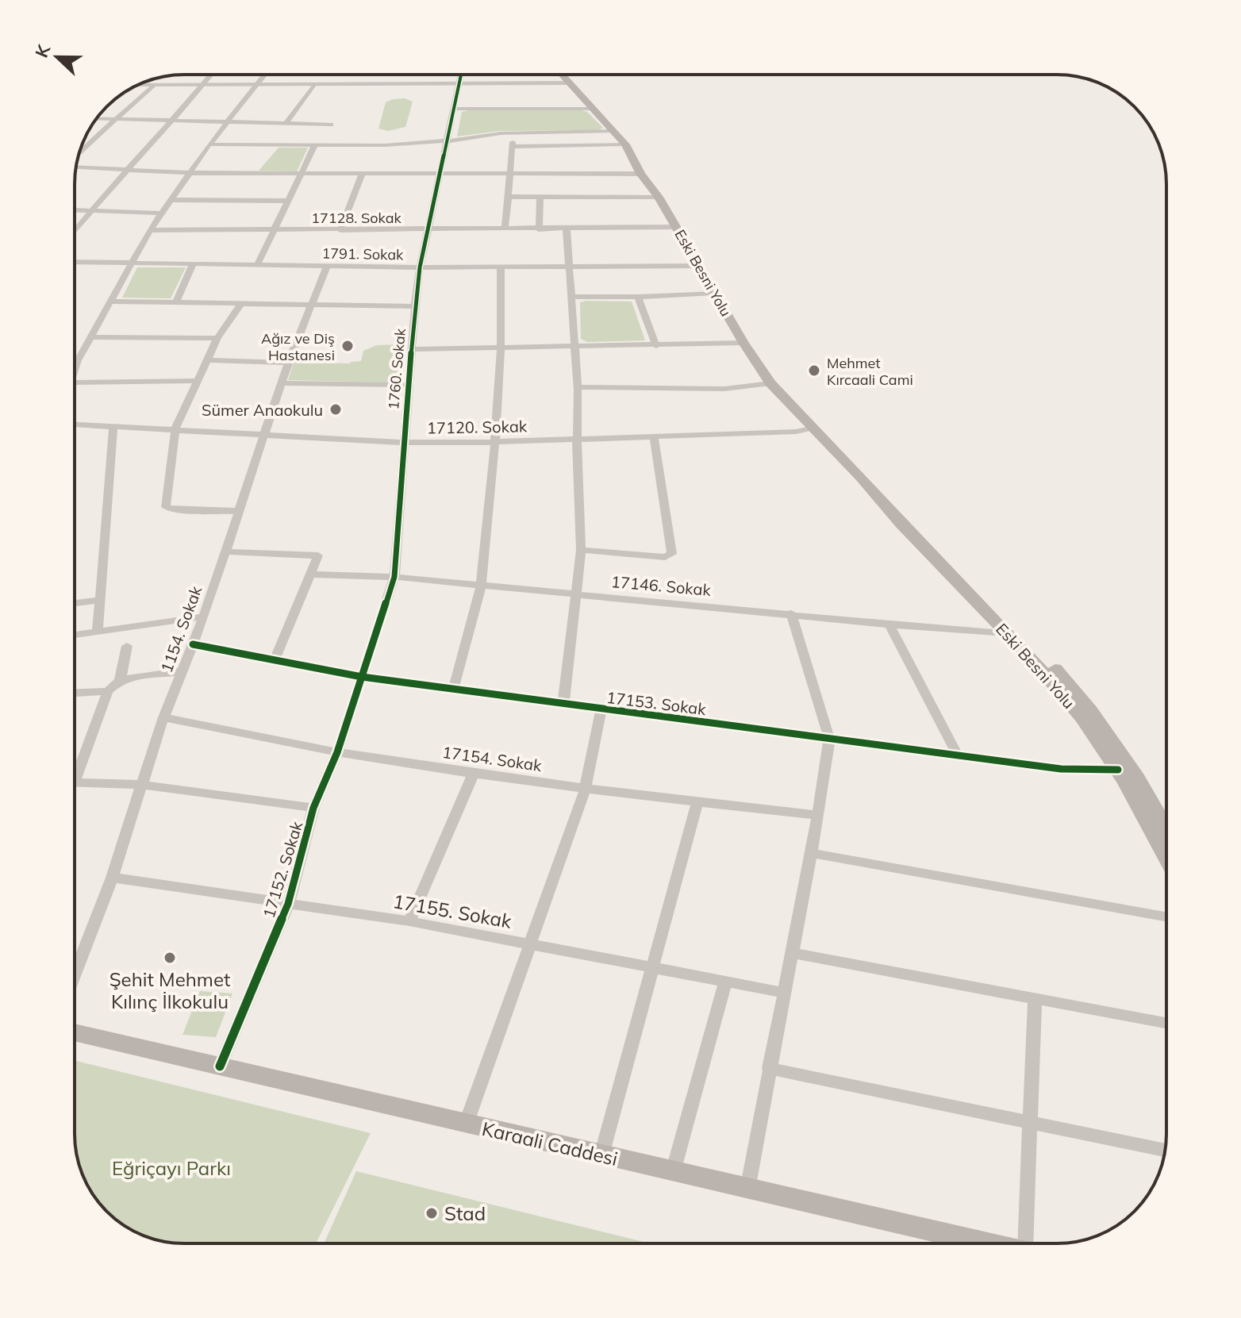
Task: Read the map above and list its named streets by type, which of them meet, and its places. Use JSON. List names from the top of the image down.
{
  "streets": {
    "main road": ["Eski Besni Yolu", "Karaali Caddesi"],
    "street": [
      "17128. Sokak",
      "1791. Sokak",
      "1760. Sokak",
      "17120. Sokak",
      "17146. Sokak",
      "1154. Sokak",
      "17153. Sokak",
      "17154. Sokak",
      "17152. Sokak",
      "17155. Sokak"
    ]
  },
  "crossings": [
    ["17128. Sokak", "Eski Besni Yolu"],
    ["17128. Sokak", "1760. Sokak"],
    ["1791. Sokak", "Eski Besni Yolu"],
    ["1791. Sokak", "1760. Sokak"],
    ["1791. Sokak", "1154. Sokak"],
    ["Eski Besni Yolu", "17120. Sokak"],
    ["Eski Besni Yolu", "17146. Sokak"],
    ["Eski Besni Yolu", "17153. Sokak"],
    ["1760. Sokak", "17120. Sokak"],
    ["1760. Sokak", "17146. Sokak"],
    ["1760. Sokak", "17153. Sokak"],
    ["1760. Sokak", "17152. Sokak"],
    ["17120. Sokak", "1154. Sokak"],
    ["1154. Sokak", "17153. Sokak"],
    ["1154. Sokak", "17154. Sokak"],
    ["1154. Sokak", "17155. Sokak"],
    ["17153. Sokak", "17152. Sokak"],
    ["17154. Sokak", "17152. Sokak"],
    ["17152. Sokak", "17155. Sokak"],
    ["17152. Sokak", "Karaali Caddesi"]
  ],
  "parks": ["Eğriçayı Parkı"],
  "places": [
    "Ağız ve Diş Hastanesi",
    "Mehmet Kırcaali Cami",
    "Sümer Anaokulu",
    "Şehit Mehmet Kılınç İlkokulu",
    "Stad"
  ],
  "north": "left"
}
